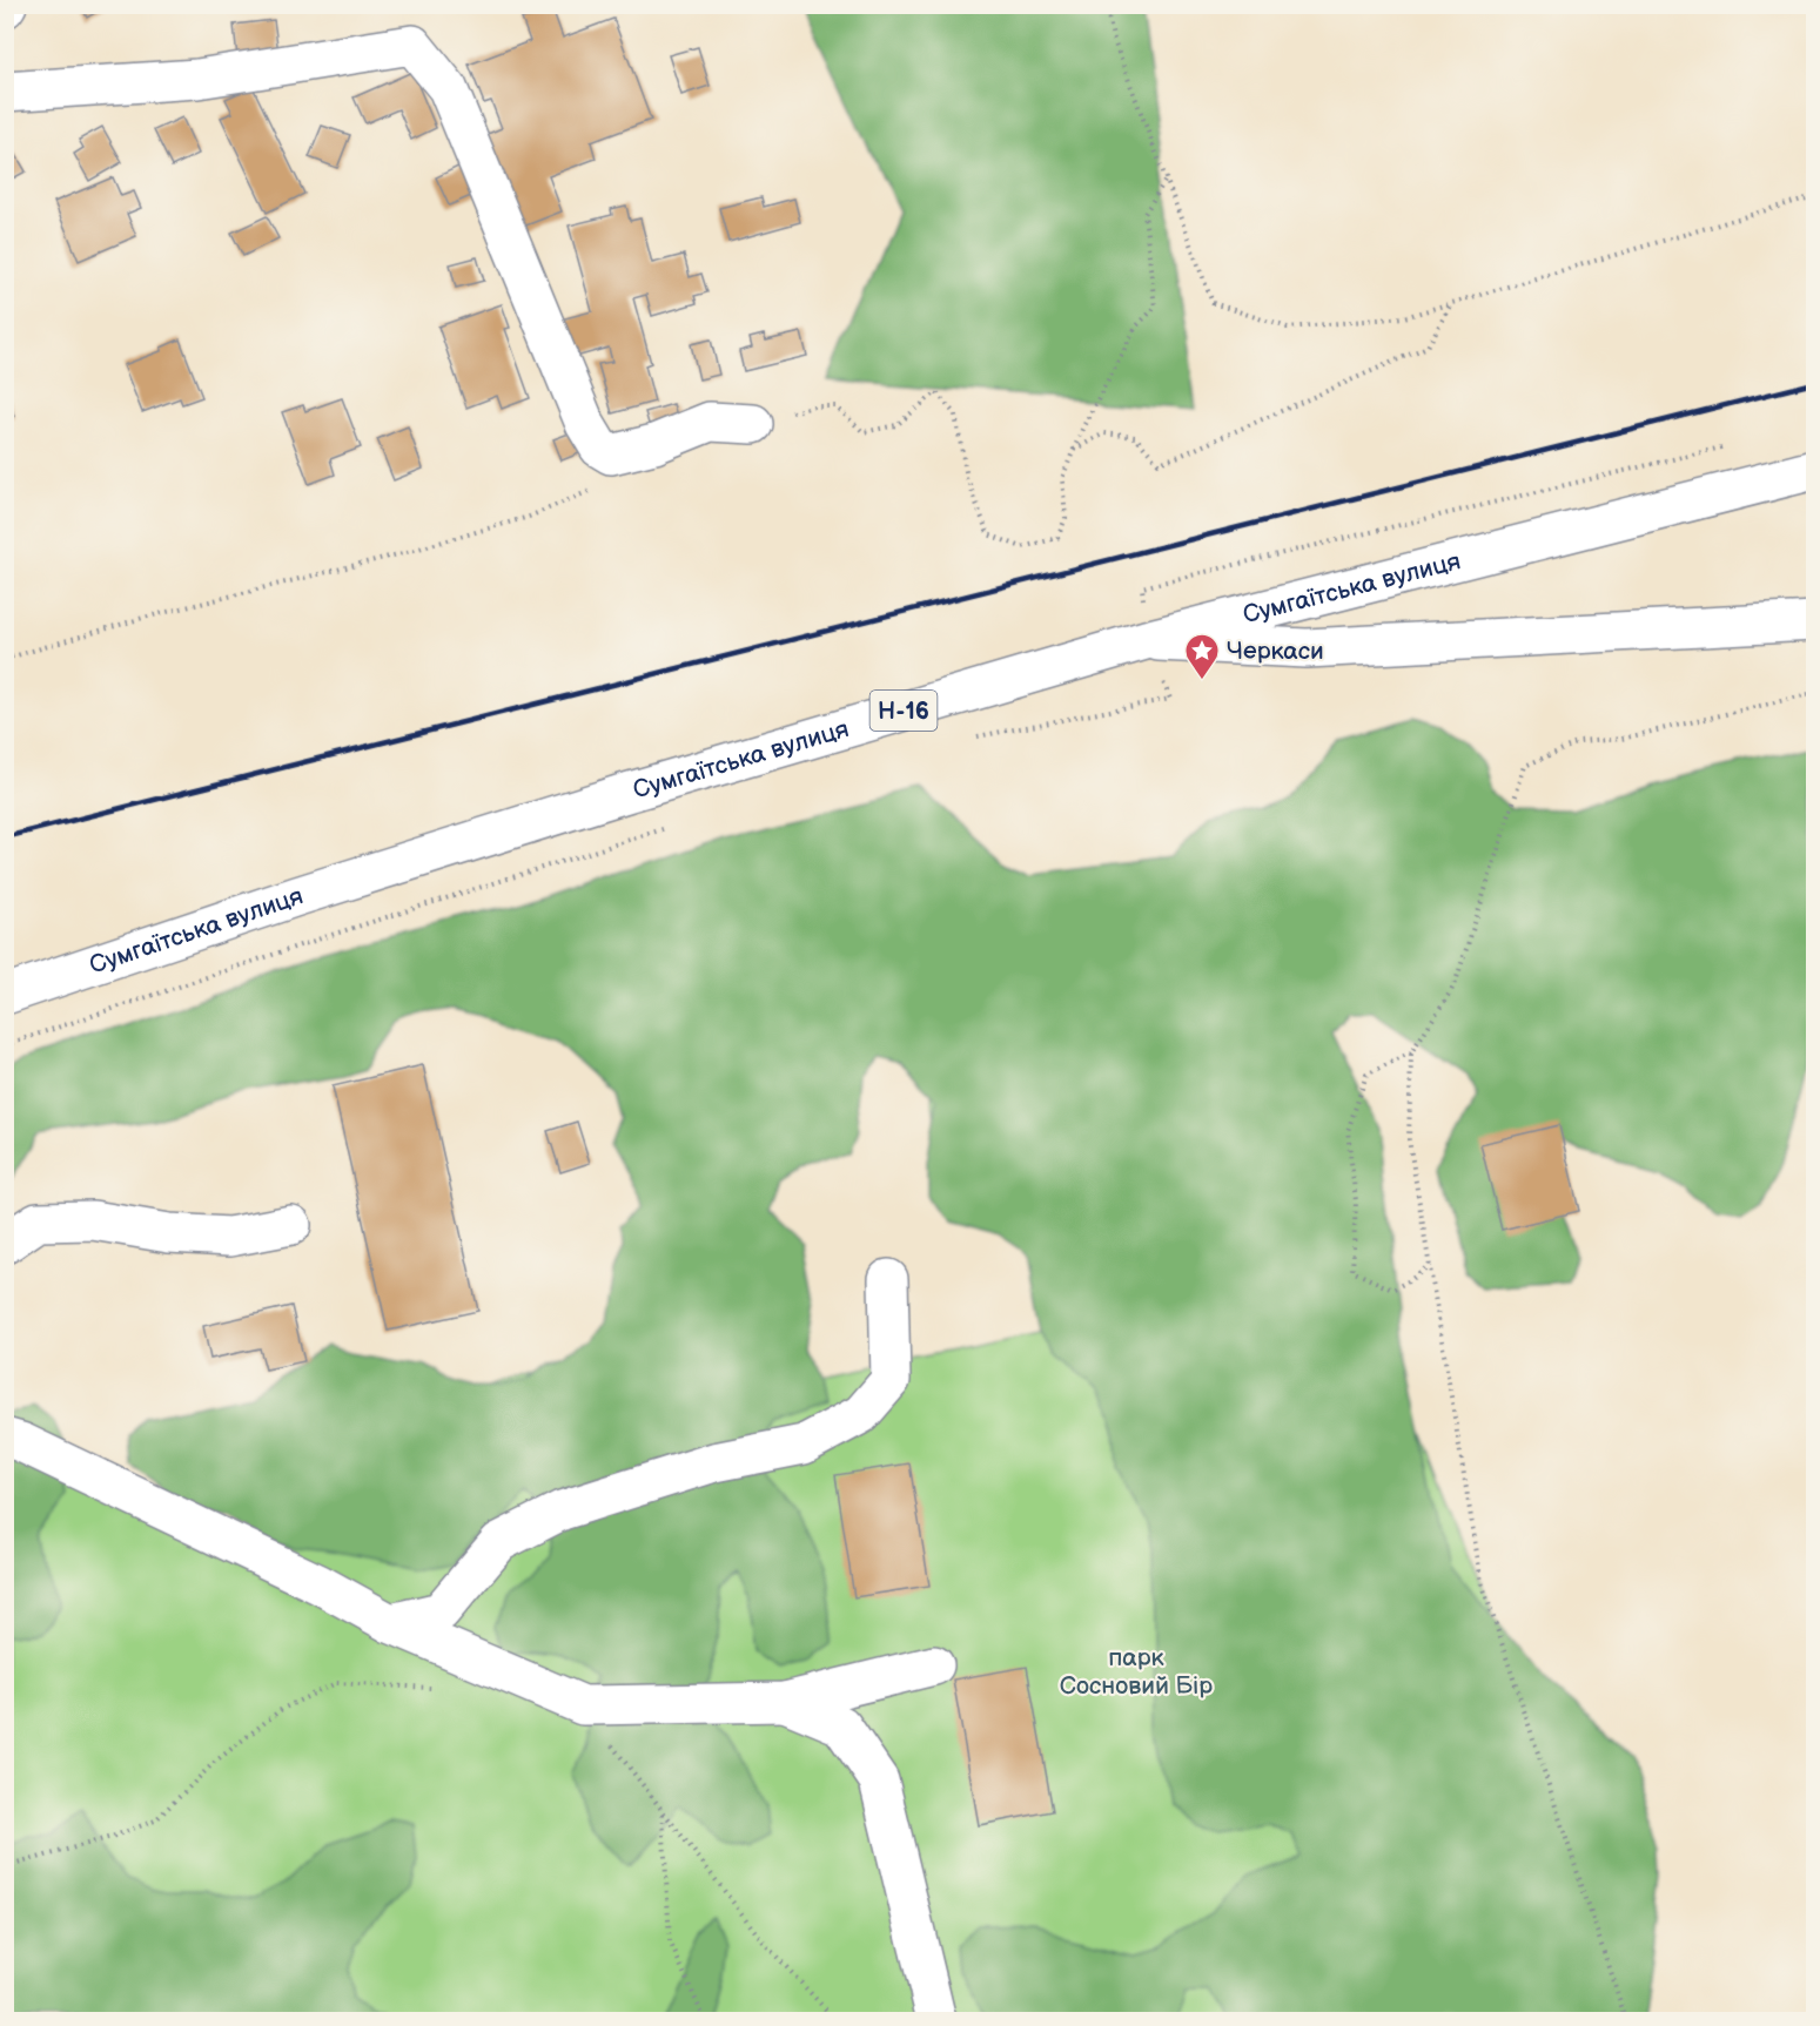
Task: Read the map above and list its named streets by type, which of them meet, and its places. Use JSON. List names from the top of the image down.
{
  "streets": {
    "main road": ["Сумгаїтська вулиця", "Н-16"]
  },
  "parks": ["парк Сосновий Бір"],
  "places": {
    "place": ["Черкаси"]
  }
}
